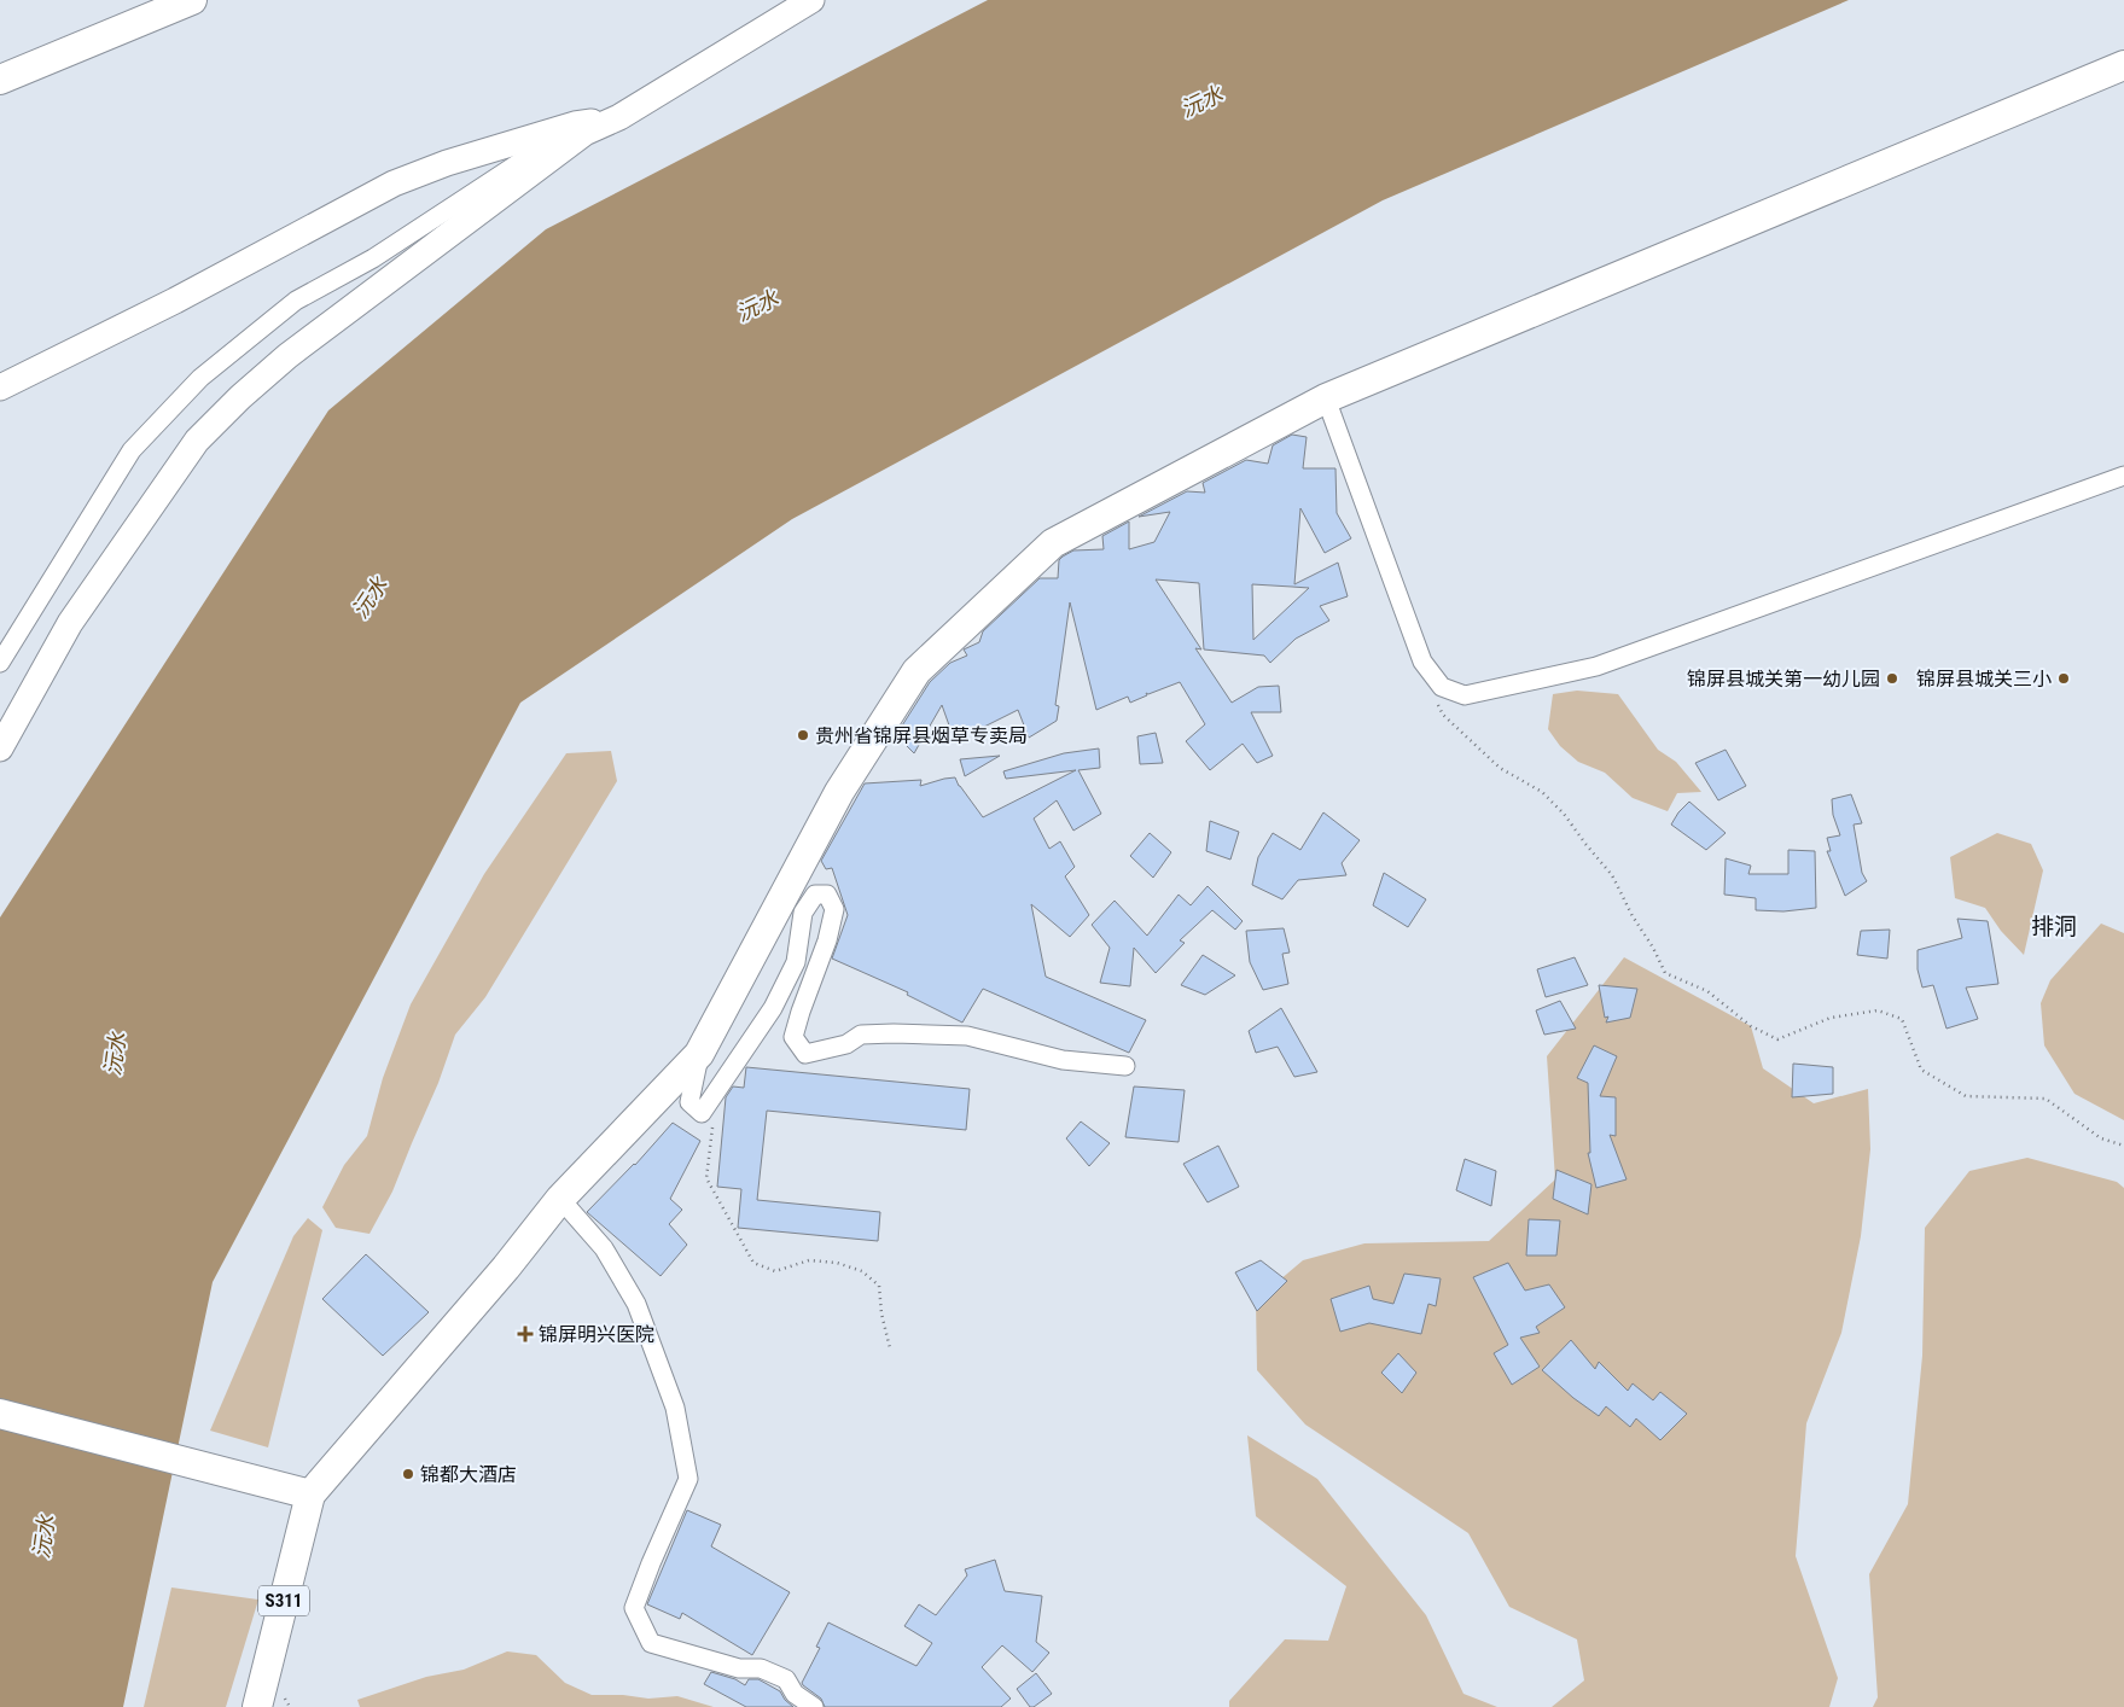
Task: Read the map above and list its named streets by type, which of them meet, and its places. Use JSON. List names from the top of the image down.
{
  "streets": {
    "main road": ["S311"]
  },
  "districts": ["排洞"],
  "water": ["沅水"],
  "places": {
    "other": [
      "锦屏县城关第一幼儿园",
      "锦屏县城关三小",
      "贵州省锦屏县烟草专卖局",
      "锦都大酒店"
    ],
    "health": ["锦屏明兴医院"]
  }
}
